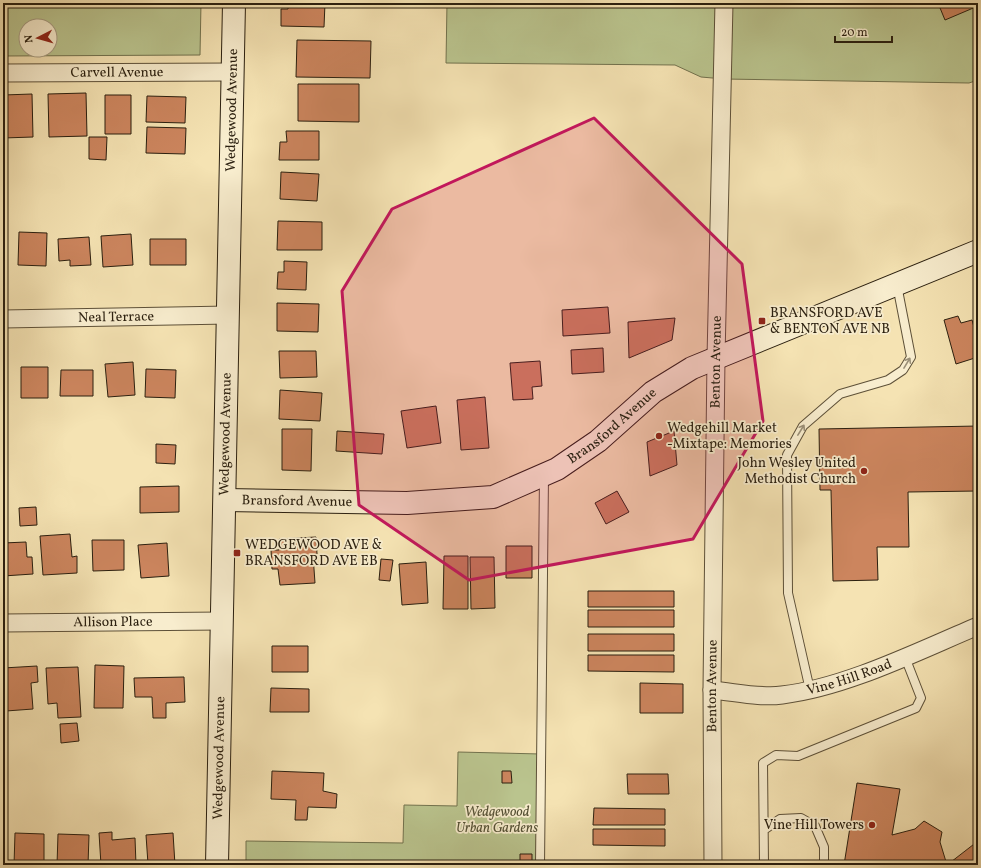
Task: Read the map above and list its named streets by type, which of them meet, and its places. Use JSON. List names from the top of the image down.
{
  "streets": {
    "main road": ["Wedgewood Avenue", "Bransford Avenue"],
    "street": [
      "Carvell Avenue",
      "Neal Terrace",
      "Benton Avenue",
      "Allison Place",
      "Vine Hill Road"
    ]
  },
  "crossings": [
    ["Carvell Avenue", "Wedgewood Avenue"],
    ["Wedgewood Avenue", "Neal Terrace"],
    ["Wedgewood Avenue", "Bransford Avenue"],
    ["Wedgewood Avenue", "Allison Place"],
    ["Benton Avenue", "Bransford Avenue"],
    ["Benton Avenue", "Vine Hill Road"]
  ],
  "parks": ["Wedgewood Urban Gardens"],
  "places": {
    "transit": ["BRANSFORD AVE & BENTON AVE NB", "WEDGEWOOD AVE & BRANSFORD AVE EB"],
    "other": ["Wedgehill Market -Mixtape: Memories", "John Wesley United Methodist Church", "Vine Hill Towers"]
  },
  "scale_bar": "20 m",
  "north": "left"
}
